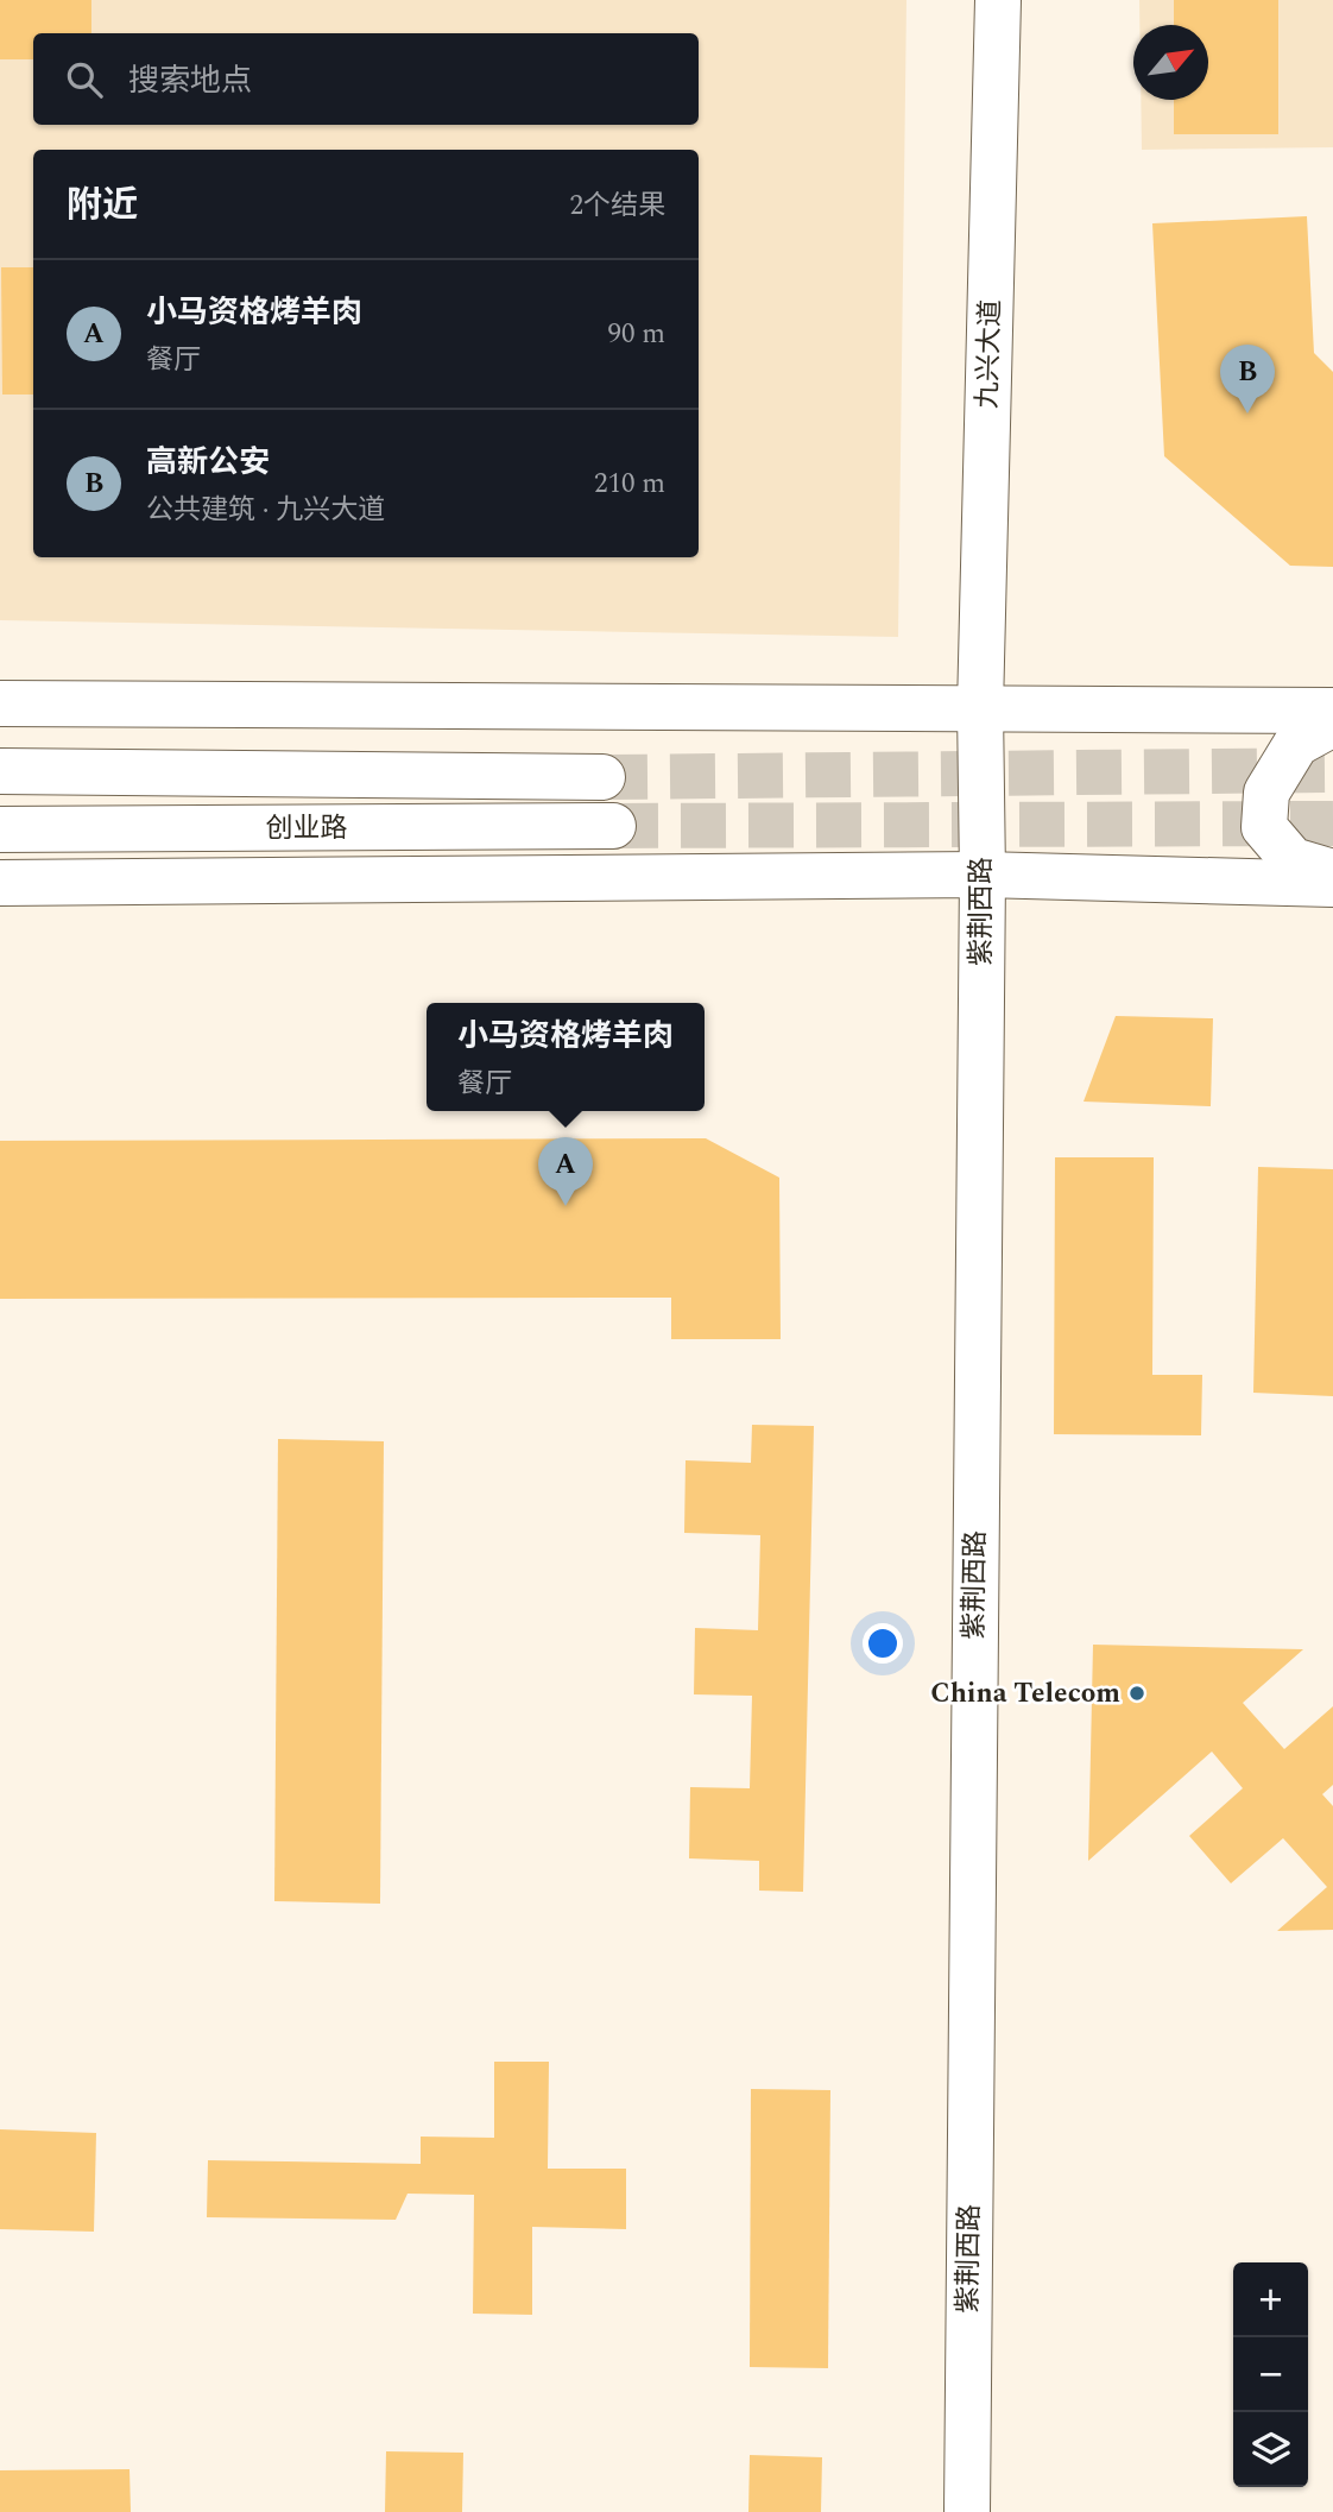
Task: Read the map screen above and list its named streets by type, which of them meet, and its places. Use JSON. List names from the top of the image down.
{
  "streets": {
    "street": ["九兴大道", "创业路", "紫荆西路"]
  },
  "crossings": [
    ["九兴大道", "紫荆西路"]
  ],
  "places": ["China Telecom"],
  "north": "top right",
  "page": {
    "search": "搜索地点",
    "heading": ["附近", "2个结果"],
    "list": [
      {
        "mark": "A",
        "name": "小马资格烤羊肉",
        "note": "餐厅",
        "value": "90 m"
      },
      {
        "mark": "B",
        "name": "高新公安",
        "note": "公共建筑 · 九兴大道",
        "value": "210 m"
      }
    ],
    "pins": ["B", "A"],
    "popup": ["小马资格烤羊肉", "餐厅"],
    "map_buttons": ["+", "−"]
  }
}
